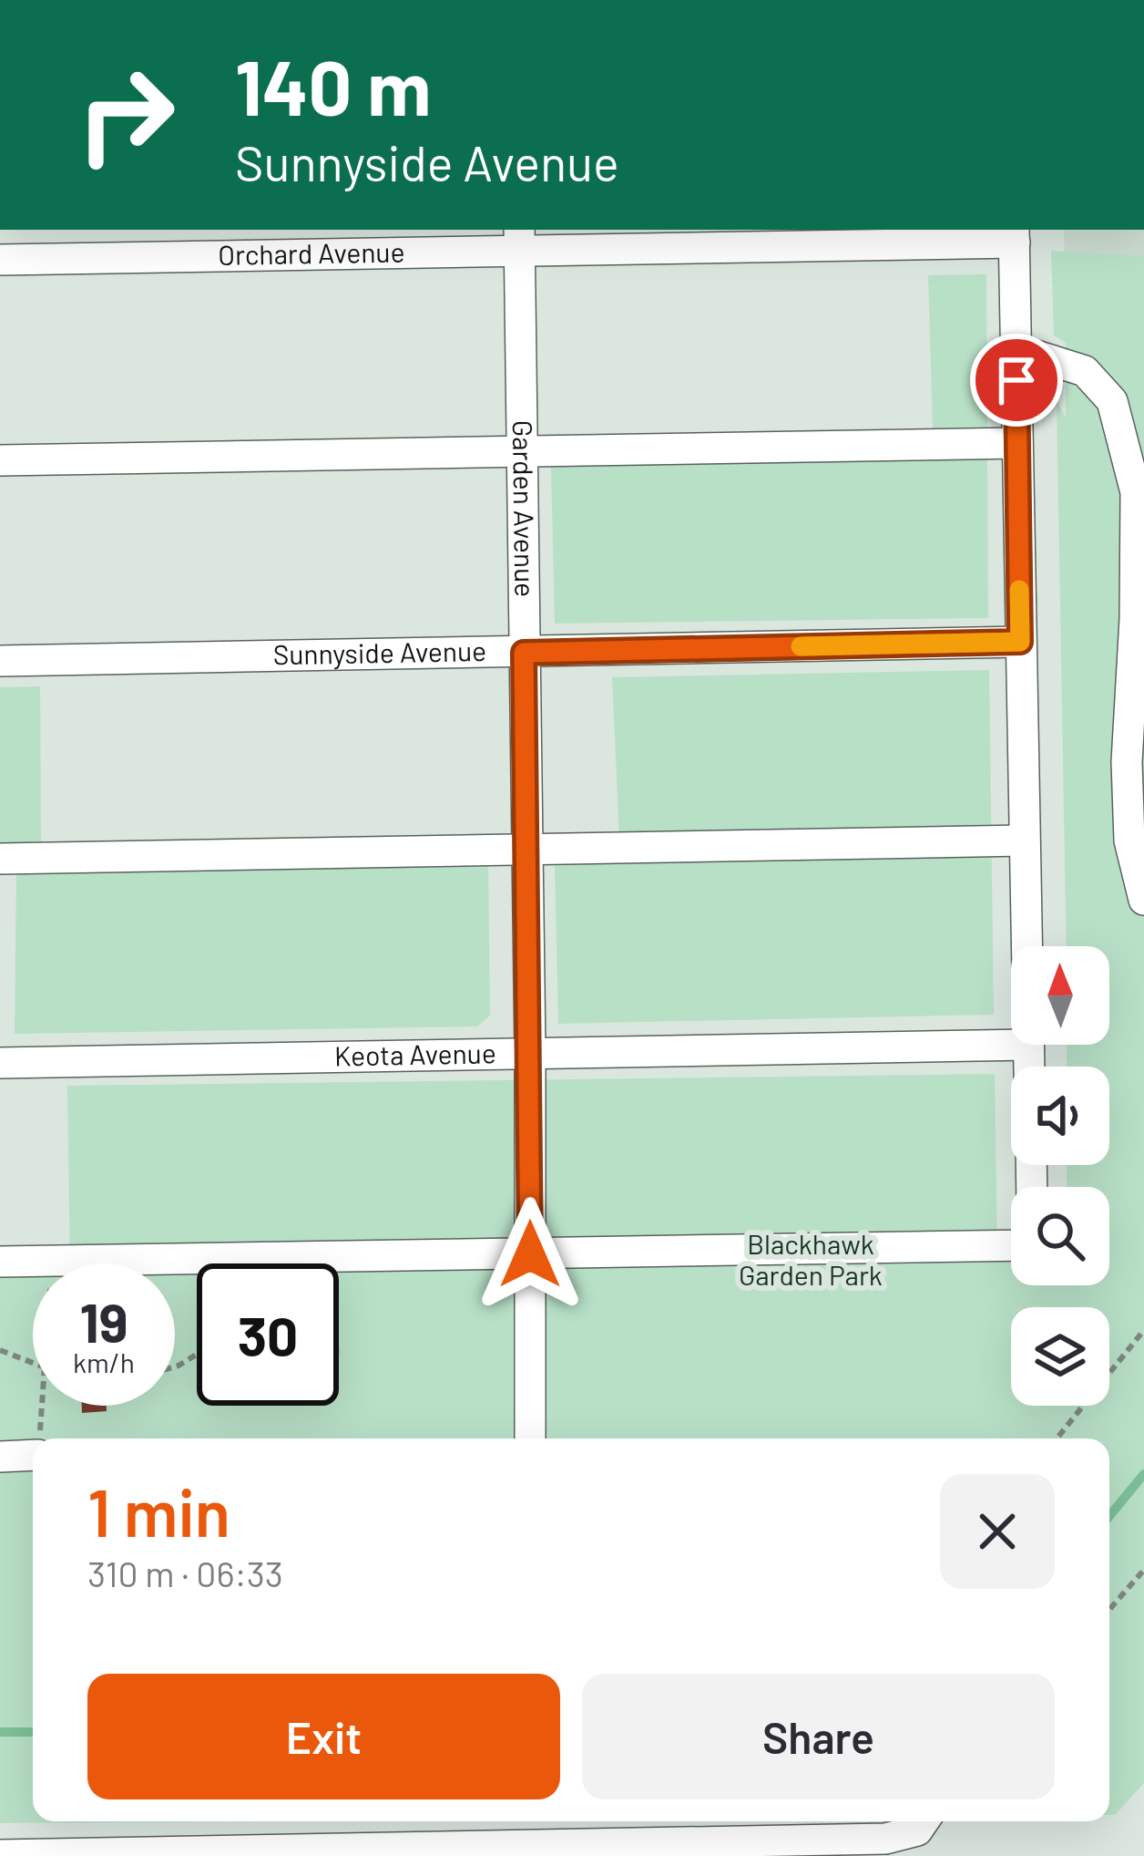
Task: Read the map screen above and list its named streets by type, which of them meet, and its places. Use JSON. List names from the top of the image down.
{
  "streets": {
    "street": [
      "Orchard Avenue",
      "Garden Avenue",
      "Sunnyside Avenue",
      "Keota Avenue"
    ]
  },
  "crossings": [
    ["Orchard Avenue", "Garden Avenue"],
    ["Garden Avenue", "Sunnyside Avenue"],
    ["Garden Avenue", "Keota Avenue"]
  ],
  "parks": ["Blackhawk Garden Park"],
  "north": "top",
  "page": {
    "turn": ["140 m", "Sunnyside Avenue"],
    "speed": "19 km/h",
    "limit": "30",
    "heading": ["1 min", "310 m · 06:33"],
    "buttons": ["Exit", "Share"]
  }
}
